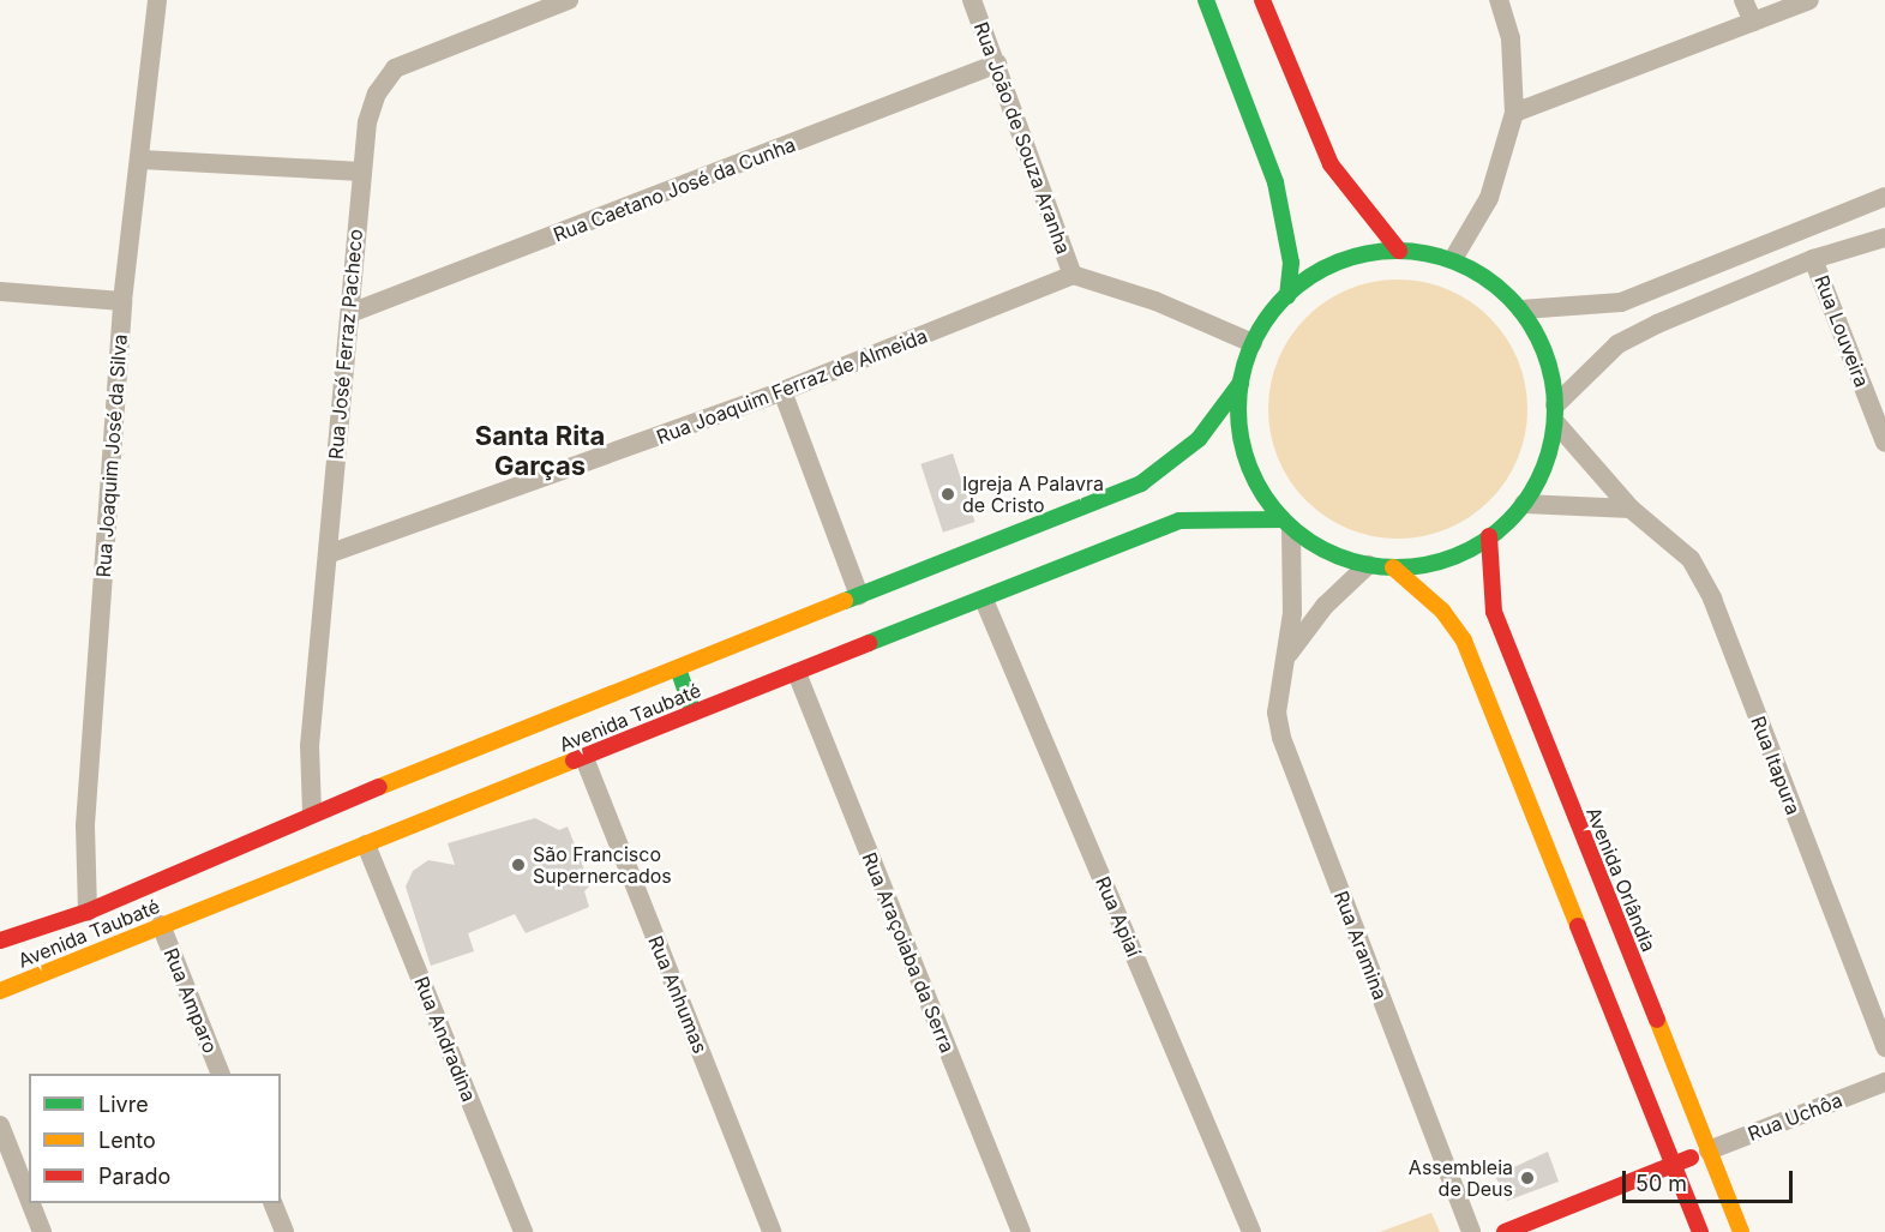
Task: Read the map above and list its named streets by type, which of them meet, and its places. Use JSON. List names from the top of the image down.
{
  "streets": {
    "street": [
      "Rua João de Souza Aranha",
      "Rua Caetano José da Cunha",
      "Rua Louveira",
      "Rua José Ferraz Pacheco",
      "Rua Joaquim Ferraz de Almeida",
      "Rua Joaquim José da Silva",
      "Avenida Taubaté",
      "Rua Itapura",
      "Avenida Orlândia",
      "Rua Apiaí",
      "Rua Aramina",
      "Rua Araçoiaba da Serra",
      "Rua Anhumas",
      "Rua Amparo",
      "Rua Andradina",
      "Rua Uchôa"
    ]
  },
  "crossings": [
    ["Rua João de Souza Aranha", "Rua Caetano José da Cunha"],
    ["Rua João de Souza Aranha", "Rua Joaquim Ferraz de Almeida"],
    ["Rua Caetano José da Cunha", "Rua José Ferraz Pacheco"],
    ["Rua José Ferraz Pacheco", "Rua Joaquim Ferraz de Almeida"],
    ["Rua José Ferraz Pacheco", "Avenida Taubaté"],
    ["Rua Joaquim José da Silva", "Avenida Taubaté"],
    ["Avenida Taubaté", "Rua Apiaí"],
    ["Avenida Taubaté", "Rua Aramina"],
    ["Avenida Taubaté", "Rua Araçoiaba da Serra"],
    ["Avenida Taubaté", "Rua Anhumas"],
    ["Avenida Taubaté", "Rua Amparo"],
    ["Avenida Taubaté", "Rua Andradina"],
    ["Avenida Orlândia", "Rua Uchôa"]
  ],
  "districts": ["Santa Rita Garças"],
  "places": ["Igreja A Palavra de Cristo", "São Francisco Supernercados", "Assembleia de Deus"],
  "legend": ["Livre", "Lento", "Parado"],
  "scale_bar": "50 m"
}
